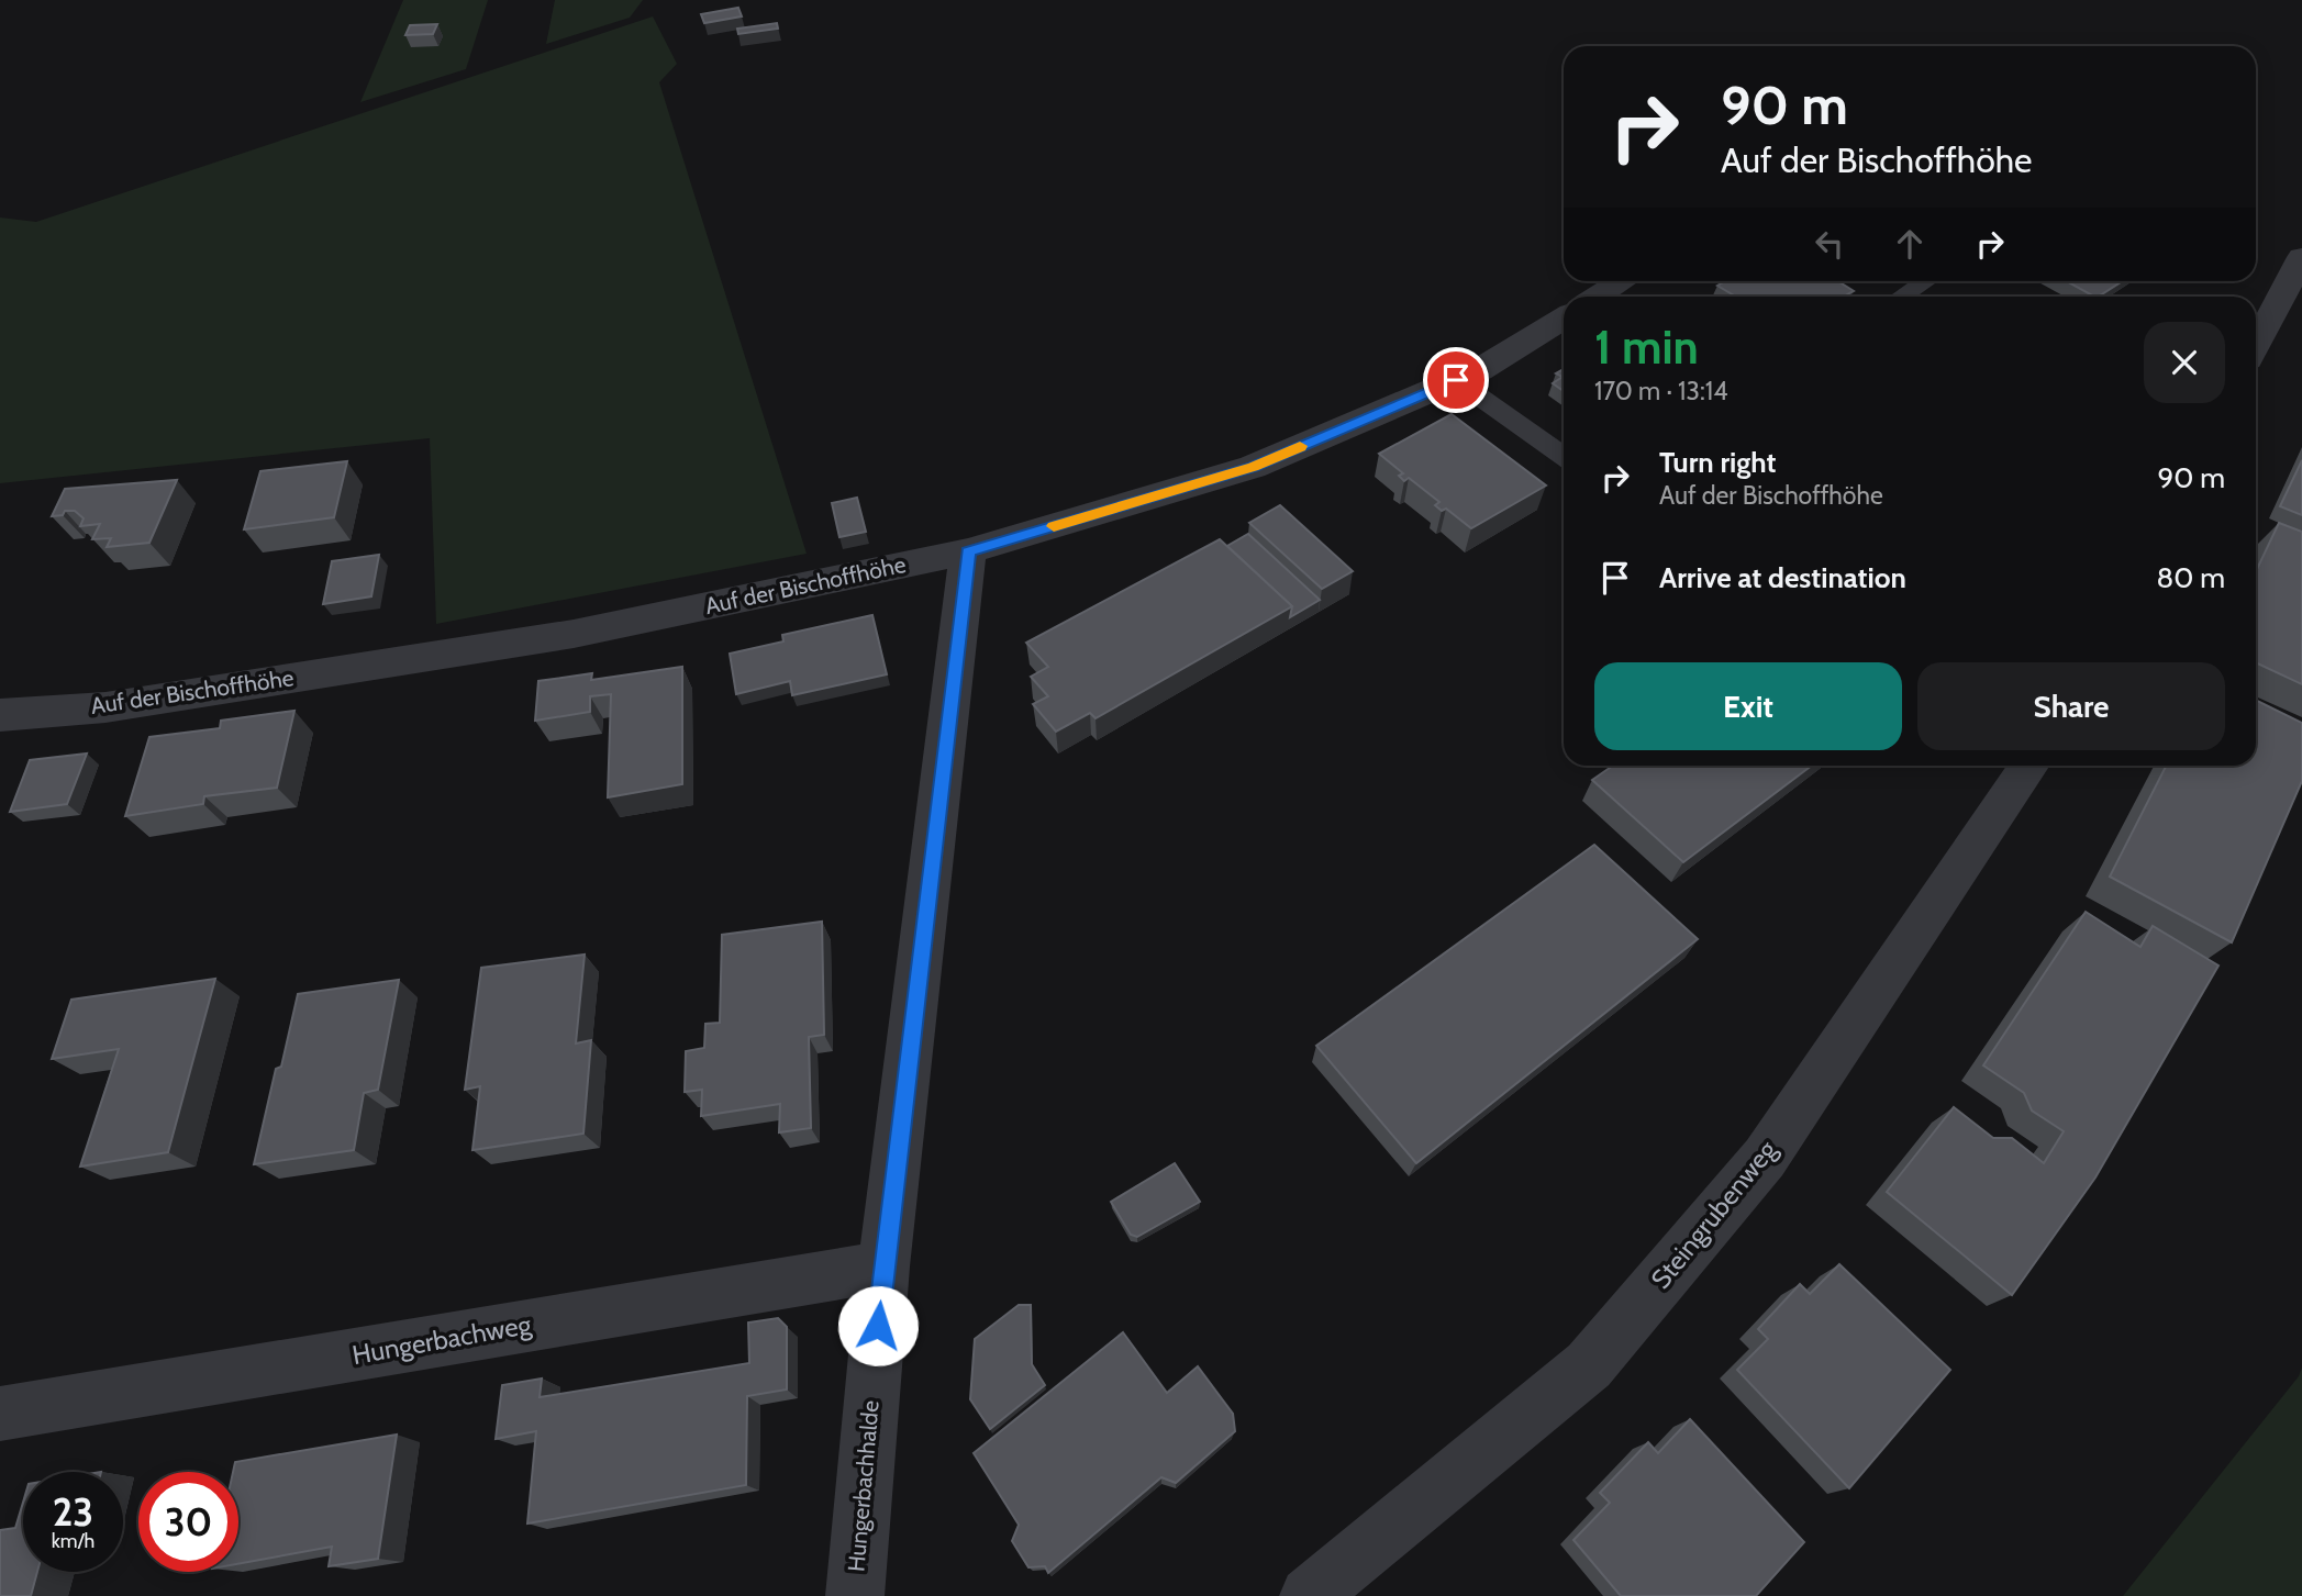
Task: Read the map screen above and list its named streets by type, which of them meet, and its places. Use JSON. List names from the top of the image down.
{
  "streets": {
    "street": [
      "Auf der Bischoffhöhe",
      "Steingrubenweg",
      "Hungerbachweg",
      "Hungerbachhalde"
    ]
  },
  "crossings": [
    ["Auf der Bischoffhöhe", "Hungerbachhalde"],
    ["Hungerbachweg", "Hungerbachhalde"]
  ],
  "page": {
    "turn": ["90 m", "Auf der Bischoffhöhe"],
    "heading": ["1 min", "170 m · 13:14"],
    "list": [
      {
        "name": "Turn right",
        "note": "Auf der Bischoffhöhe",
        "value": "90 m"
      },
      {
        "name": "Arrive at destination",
        "value": "80 m"
      }
    ],
    "buttons": ["Exit", "Share"],
    "speed": "23 km/h",
    "limit": "30"
  }
}
